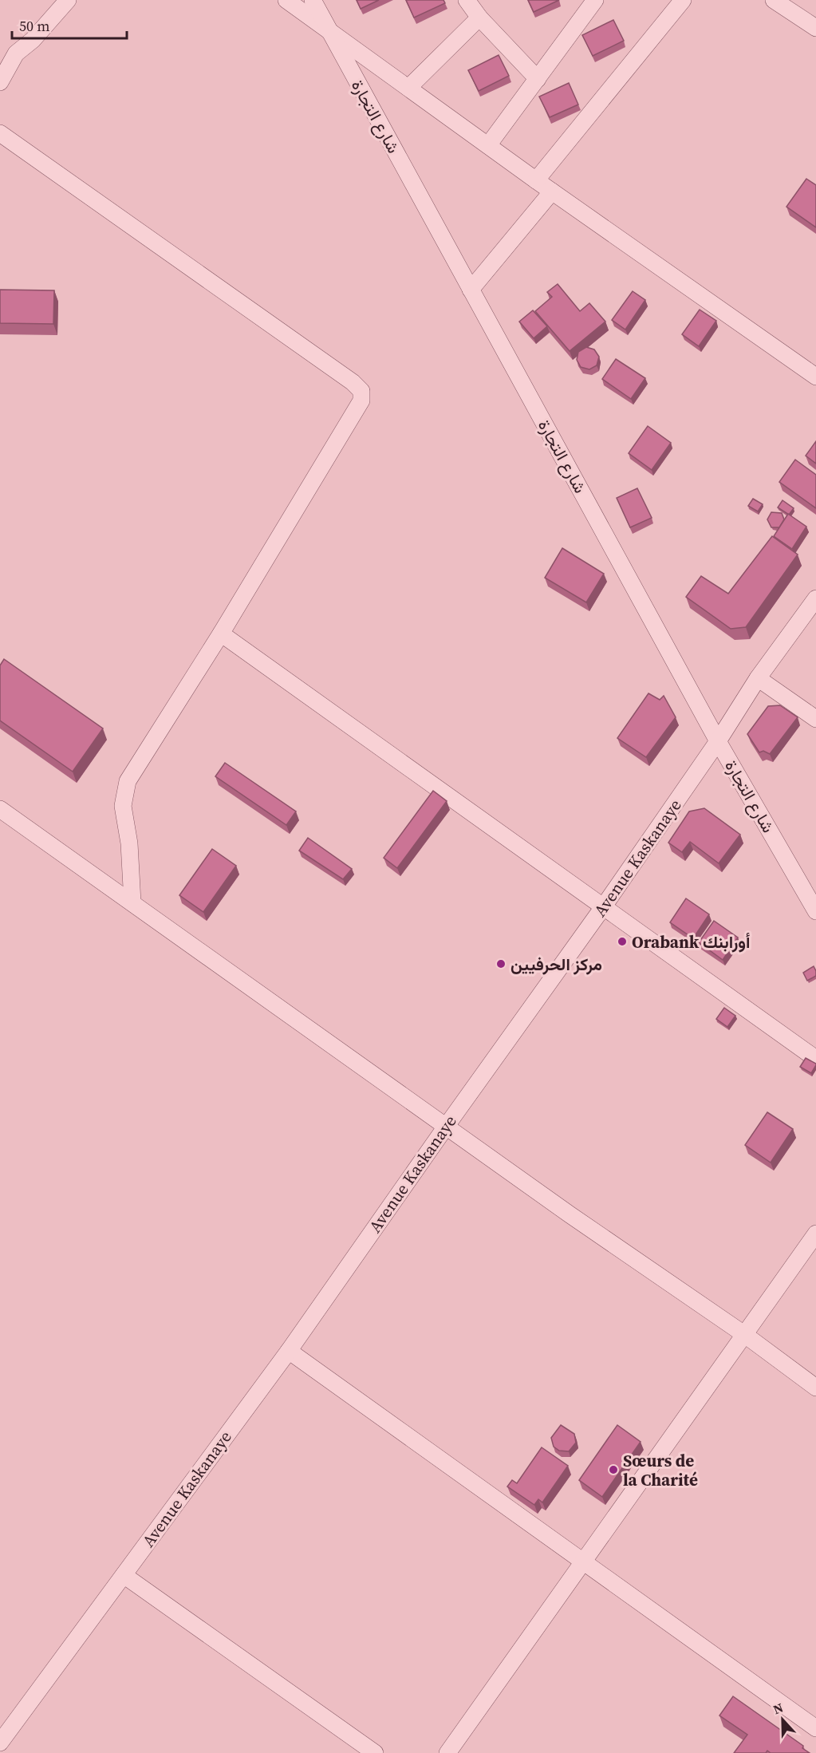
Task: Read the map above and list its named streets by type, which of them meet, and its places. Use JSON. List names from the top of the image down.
{
  "streets": {
    "street": ["شارع التجارة", "Avenue Kaskanaye"]
  },
  "crossings": [
    ["شارع التجارة", "Avenue Kaskanaye"]
  ],
  "places": ["Orabank أورابنك", "مركز الحرفيين", "Sœurs de la Charité"],
  "scale_bar": "50 m",
  "north": "top"
}
